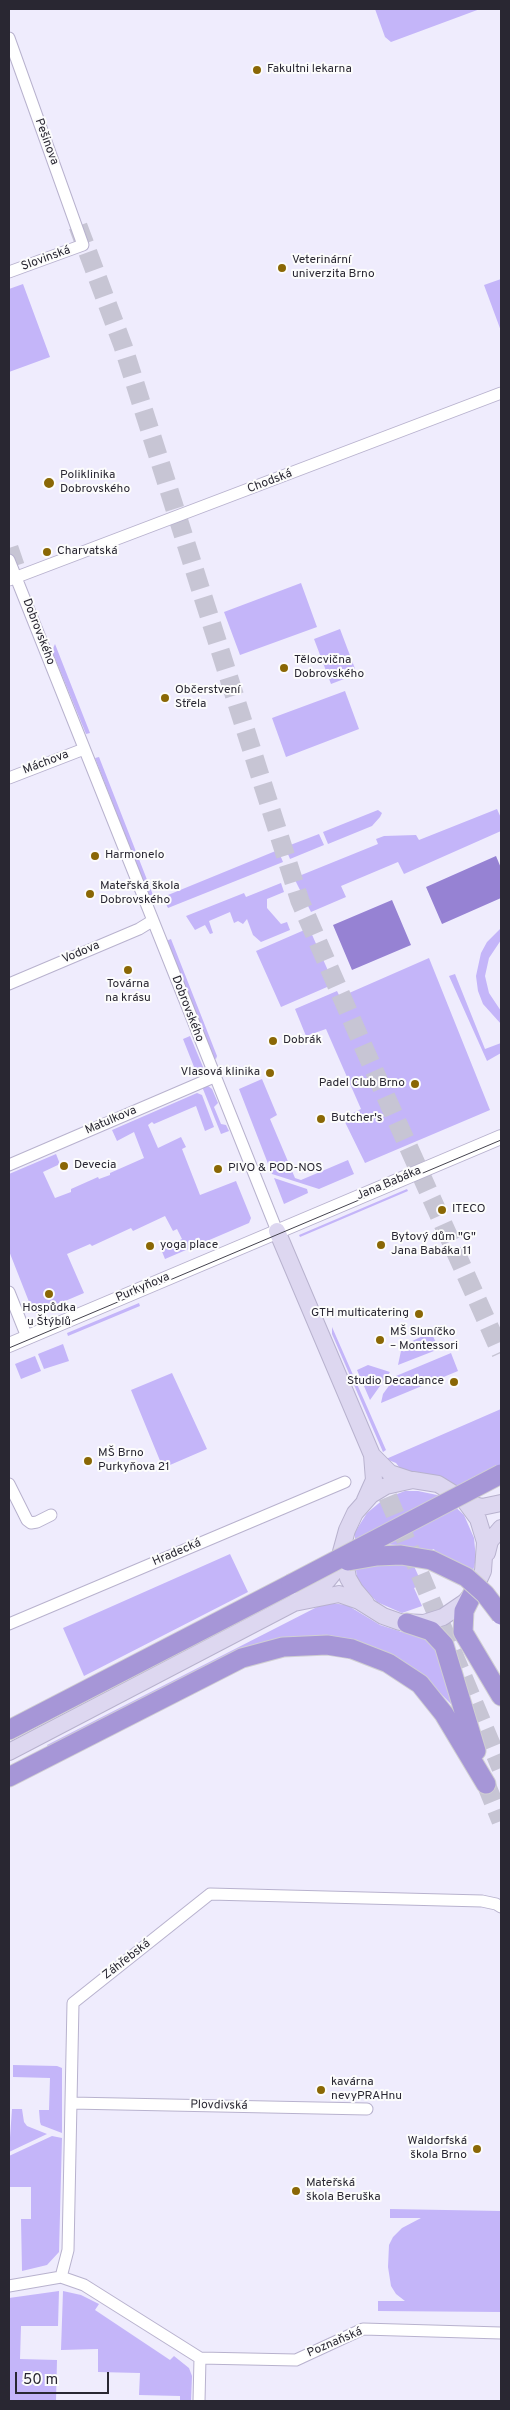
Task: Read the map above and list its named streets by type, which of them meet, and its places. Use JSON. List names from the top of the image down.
{
  "streets": {
    "main road": ["Dobrovského"],
    "street": [
      "Pešinova",
      "Slovinská",
      "Chodská",
      "Máchova",
      "Vodova",
      "Matulkova",
      "Jana Babáka",
      "Purkyňova",
      "Hradecká",
      "Záhřebská",
      "Plovdivská",
      "Poznaňská"
    ]
  },
  "crossings": [
    ["Pešinova", "Slovinská"],
    ["Chodská", "Dobrovského"],
    ["Dobrovského", "Máchova"],
    ["Dobrovského", "Vodova"],
    ["Dobrovského", "Matulkova"],
    ["Dobrovského", "Jana Babáka"],
    ["Dobrovského", "Purkyňova"],
    ["Jana Babáka", "Purkyňova"],
    ["Záhřebská", "Plovdivská"]
  ],
  "places": [
    "Fakultni lekarna",
    "Veterinární univerzita Brno",
    "Poliklinika Dobrovského",
    "Charvatská",
    "Tělocvična Dobrovského",
    "Občerstvení Střela",
    "Harmonelo",
    "Mateřská škola Dobrovského",
    "Továrna na krásu",
    "Dobrák",
    "Vlasová klinika",
    "Padel Club Brno",
    "Butcher's",
    "Devecia",
    "PIVO & POD-NOS",
    "ITECO",
    "Bytový dům \"G\" Jana Babáka 11",
    "yoga place",
    "Hospůdka u Štýblů",
    "GTH multicatering",
    "MŠ Sluníčko – Montessori",
    "Studio Decadance",
    "MŠ Brno Purkyňova 21",
    "kavárna nevyPRAHnu",
    "Waldorfská škola Brno",
    "Mateřská škola Beruška"
  ],
  "scale_bar": "50 m"
}
